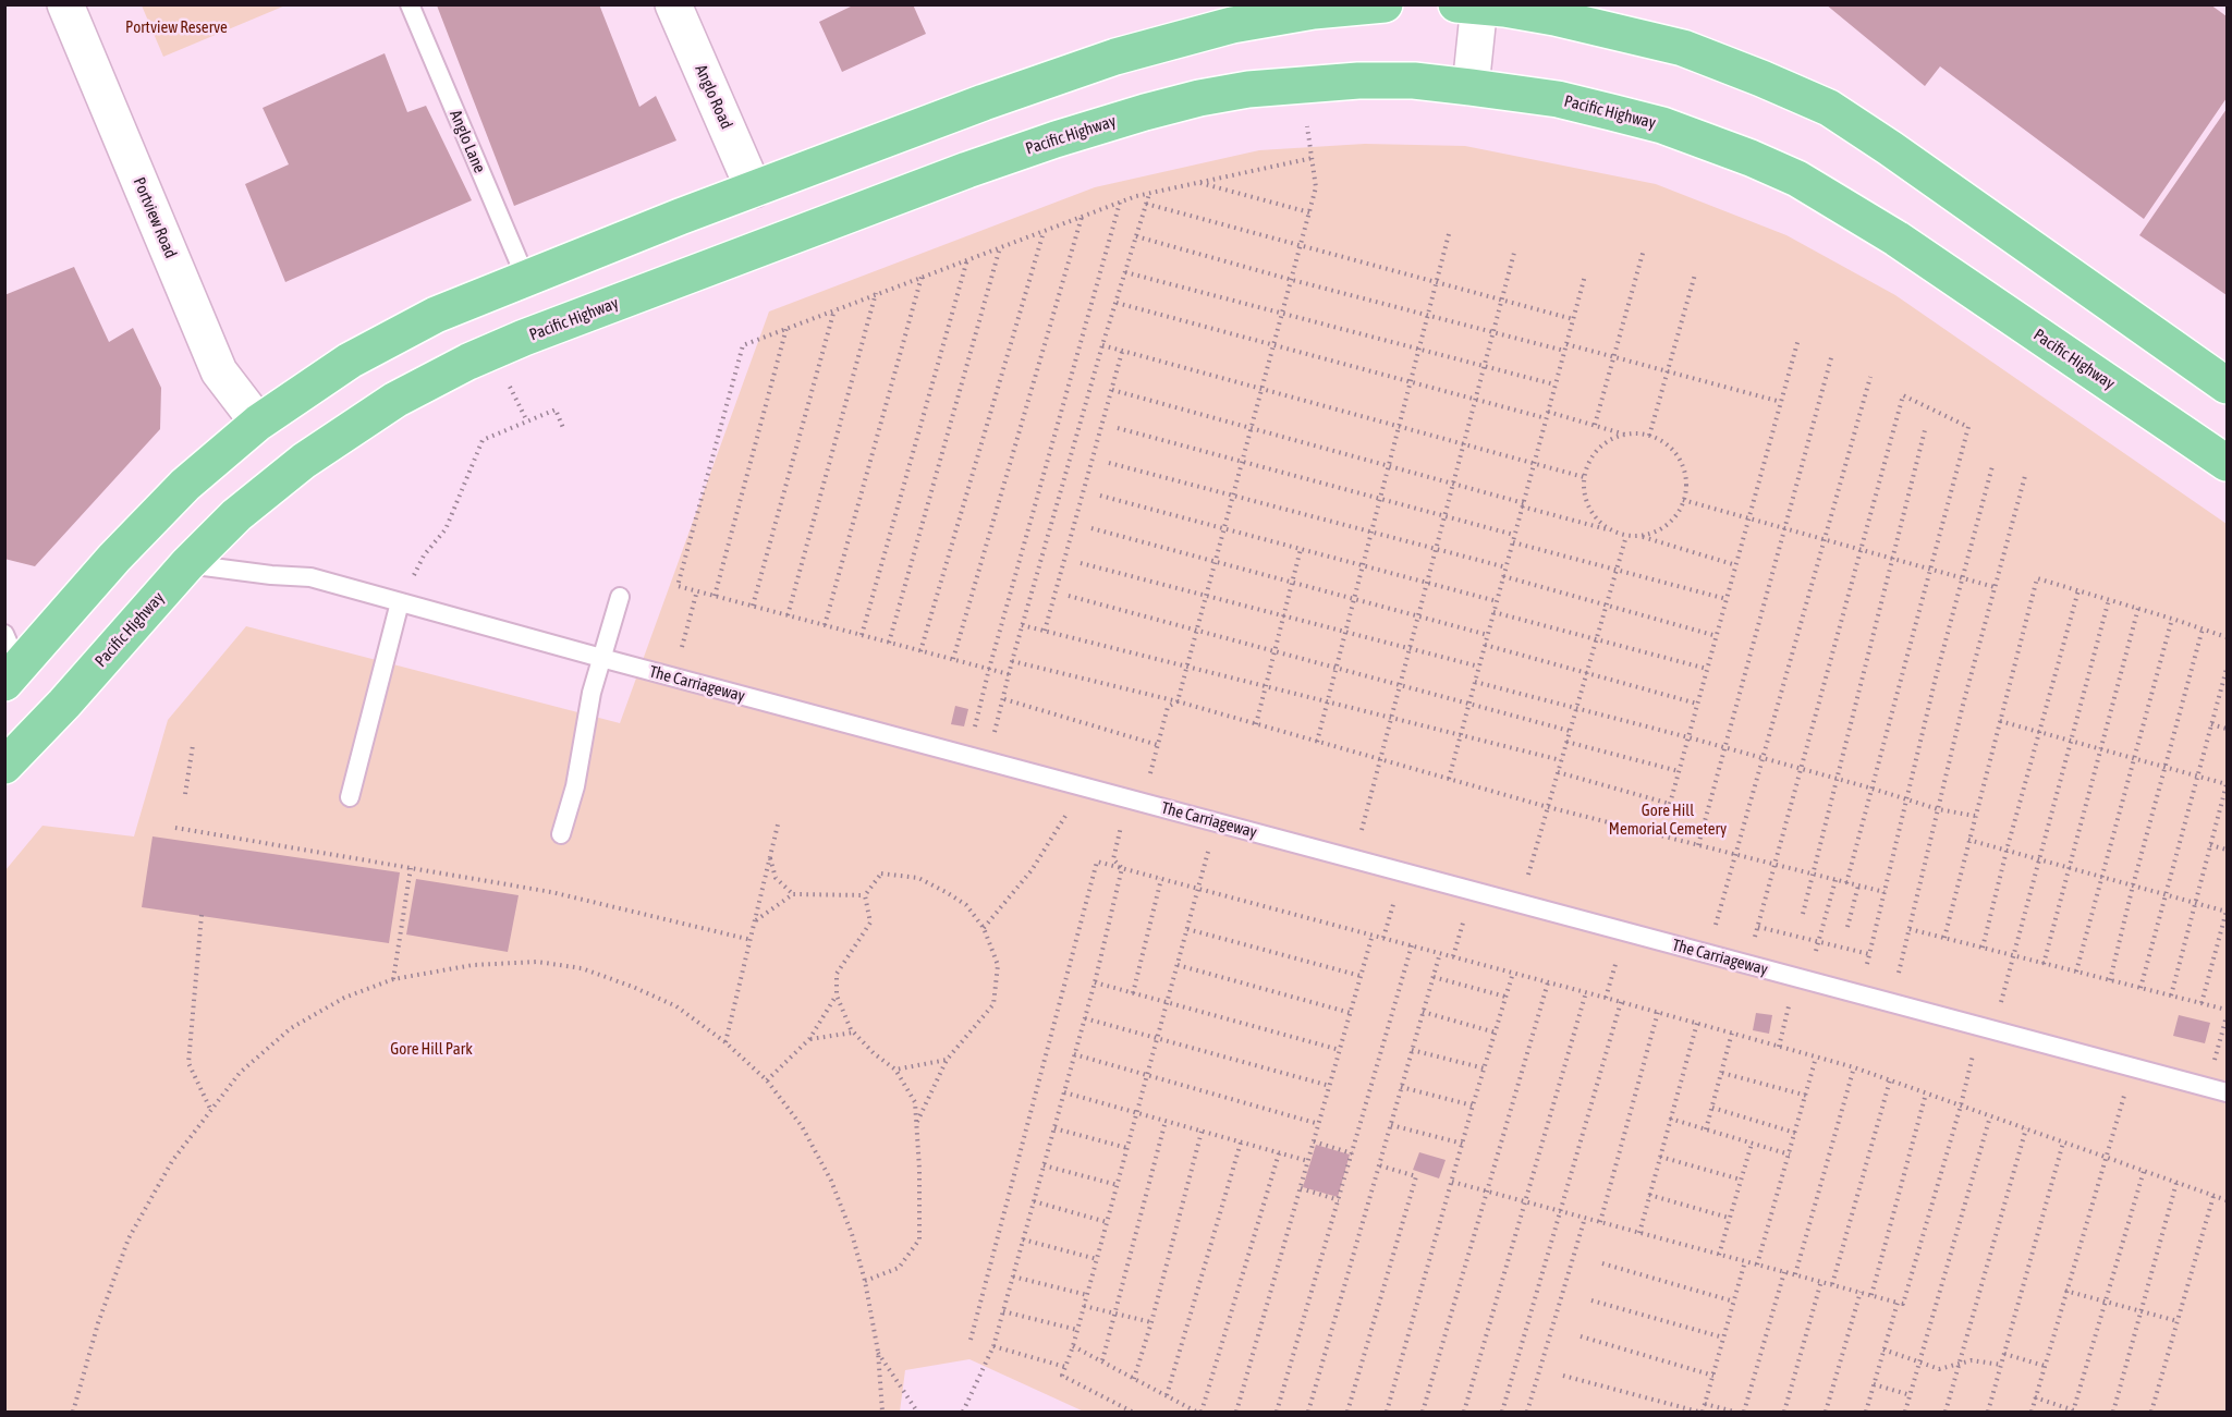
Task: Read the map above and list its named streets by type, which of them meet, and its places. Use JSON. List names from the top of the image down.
{
  "streets": {
    "main road": ["Pacific Highway"],
    "street": ["Anglo Road", "Portview Road"],
    "lane": ["Anglo Lane", "The Carriageway"]
  },
  "crossings": [
    ["Pacific Highway", "The Carriageway"]
  ],
  "parks": ["Portview Reserve", "Gore Hill Memorial Cemetery", "Gore Hill Park"]
}
